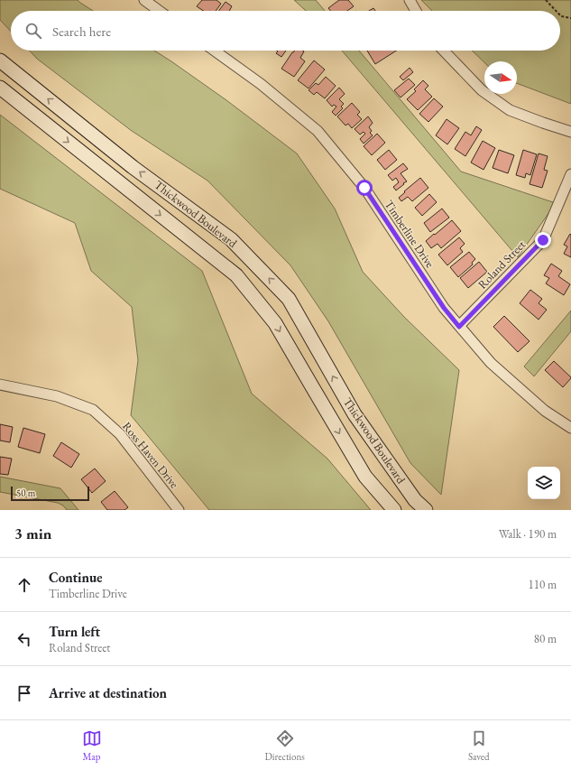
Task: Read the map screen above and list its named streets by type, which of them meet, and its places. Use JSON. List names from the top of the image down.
{
  "streets": {
    "main road": ["Thickwood Boulevard"],
    "street": ["Timberline Drive", "Roland Street", "Ross Haven Drive"]
  },
  "crossings": [
    ["Timberline Drive", "Roland Street"]
  ],
  "scale_bar": "50 m",
  "north": "right",
  "page": {
    "search": "Search here",
    "scale": "50 m",
    "heading": ["3 min", "Walk · 190 m"],
    "list": [
      ["Continue", "Timberline Drive", "110 m"],
      ["Turn left", "Roland Street", "80 m"],
      "Arrive at destination"
    ],
    "nav": ["Map", "Directions", "Saved"]
  }
}
